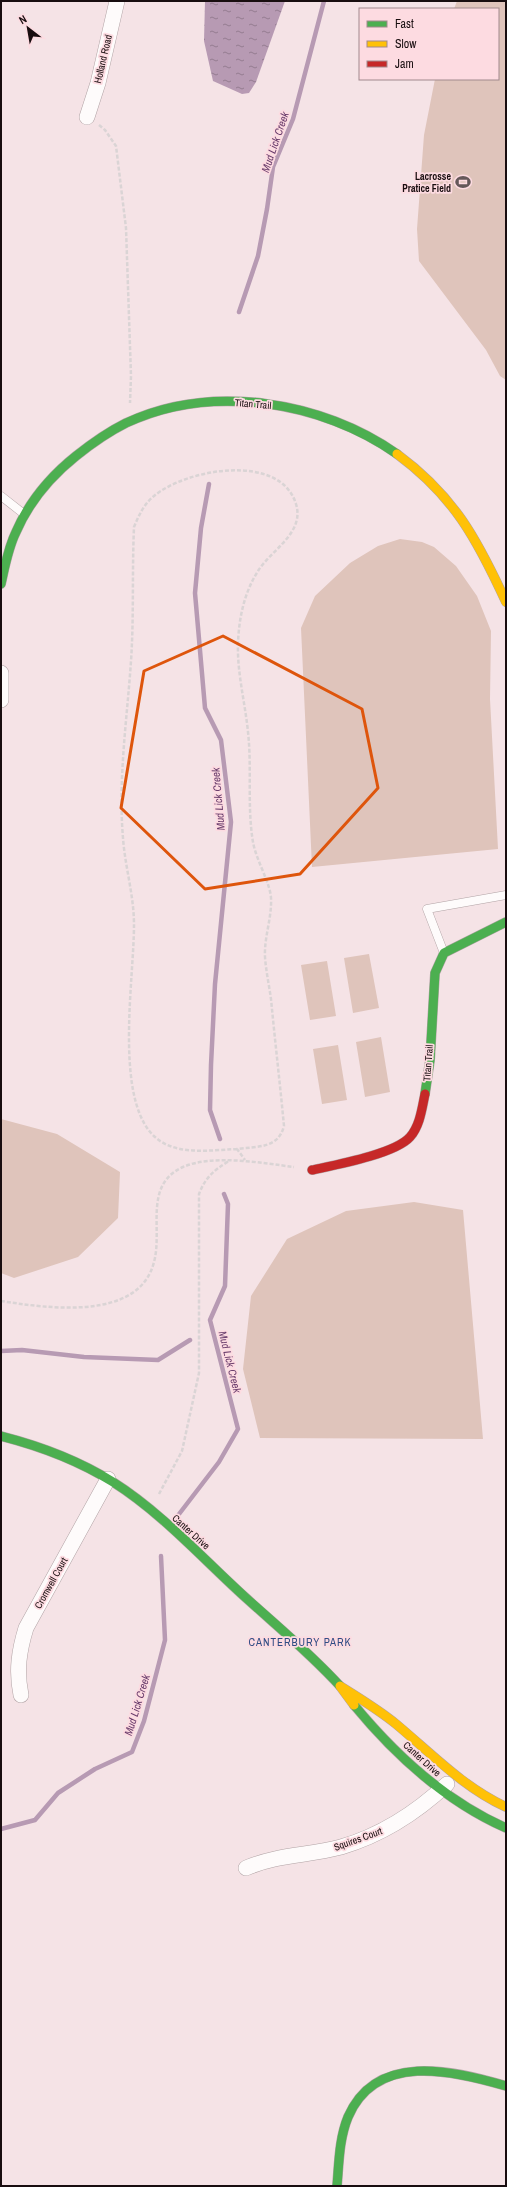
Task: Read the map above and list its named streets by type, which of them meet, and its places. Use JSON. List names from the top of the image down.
{
  "streets": {
    "street": [
      "Holland Road",
      "Titan Trail",
      "Canter Drive",
      "Cromwell Court",
      "Squires Court"
    ]
  },
  "crossings": [
    ["Canter Drive", "Cromwell Court"],
    ["Canter Drive", "Squires Court"]
  ],
  "districts": ["CANTERBURY PARK"],
  "water": ["Mud Lick Creek"],
  "places": {
    "sports": ["Lacrosse Pratice Field"]
  },
  "legend": ["Fast", "Slow", "Jam"],
  "north": "top left"
}
